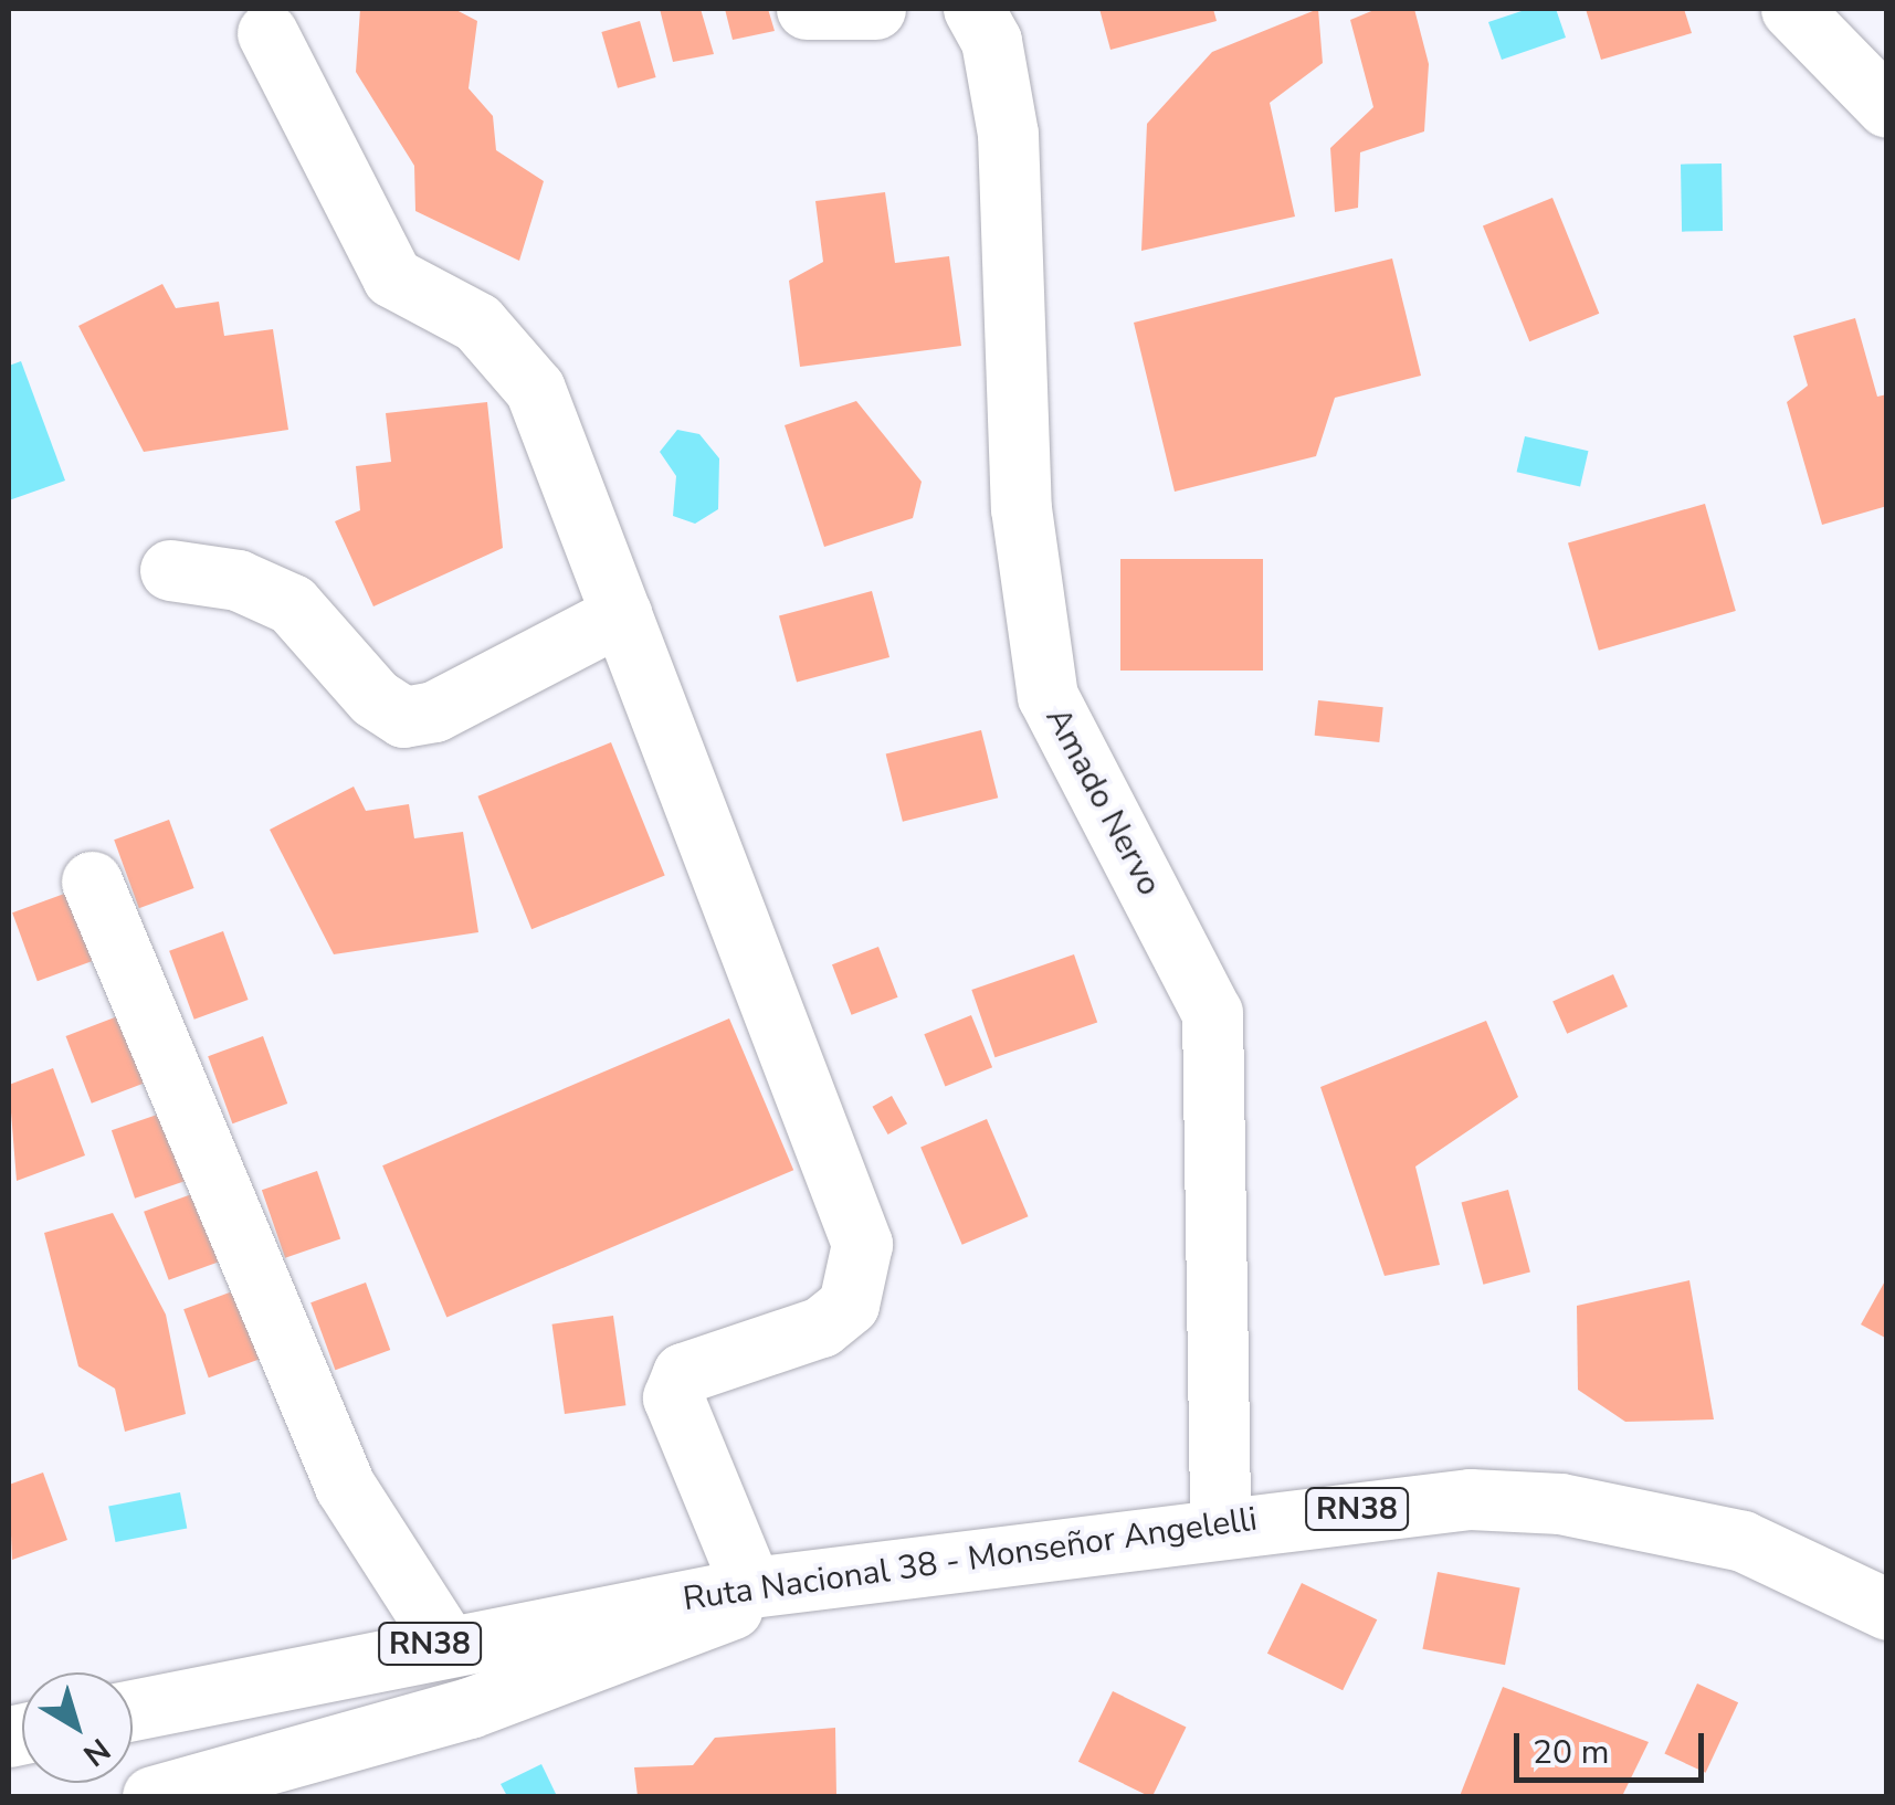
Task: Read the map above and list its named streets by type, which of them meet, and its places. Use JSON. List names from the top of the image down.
{
  "streets": {
    "street": ["Amado Nervo", "RN38", "Ruta Nacional 38 - Monseñor Angelelli"]
  },
  "crossings": [
    ["Amado Nervo", "Ruta Nacional 38 - Monseñor Angelelli"]
  ],
  "scale_bar": "20 m",
  "north": "bottom right"
}
